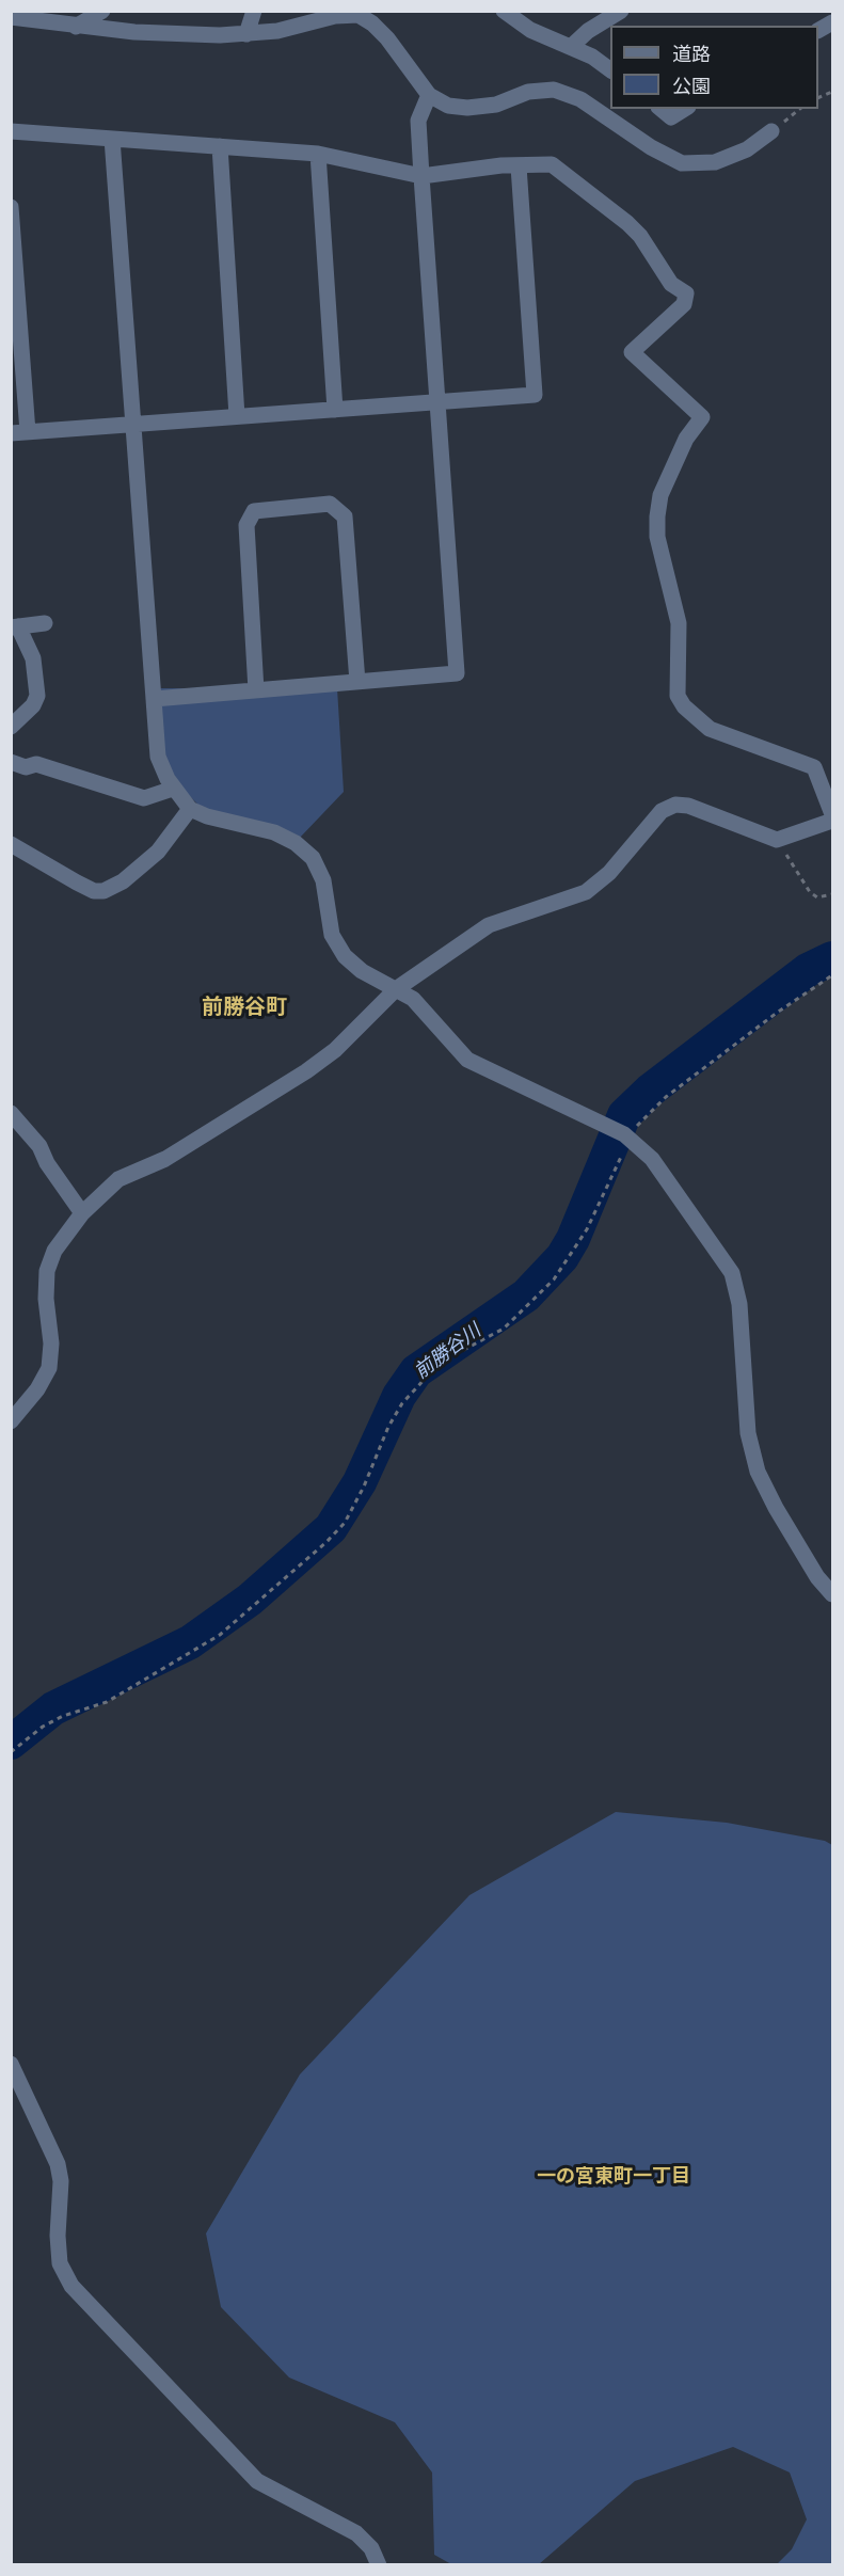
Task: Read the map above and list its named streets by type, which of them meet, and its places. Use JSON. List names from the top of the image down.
{
  "districts": ["前勝谷町", "一の宮東町一丁目"],
  "water": ["前勝谷川"],
  "legend": ["道路", "公園"]
}
